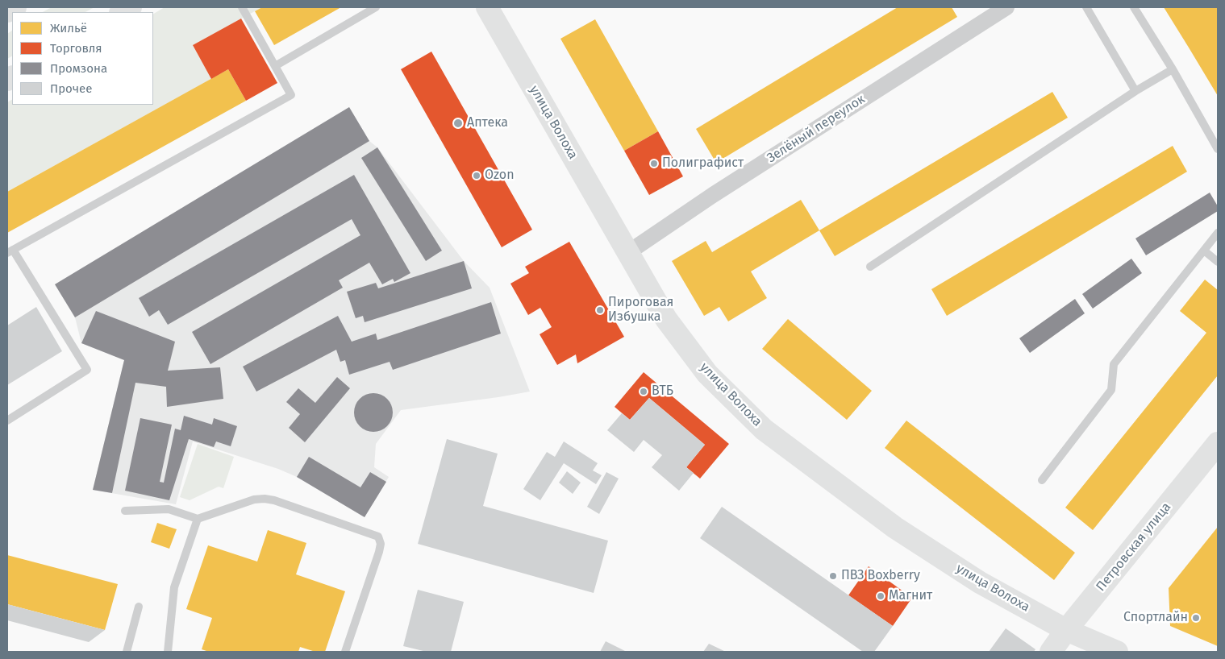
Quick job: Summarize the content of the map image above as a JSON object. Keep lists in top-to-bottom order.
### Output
{
  "streets": {
    "street": ["улица Волоха", "Зелёный переулок", "Петровская улица"]
  },
  "crossings": [
    ["улица Волоха", "Зелёный переулок"],
    ["улица Волоха", "Петровская улица"]
  ],
  "places": [
    "Аптека",
    "Полиграфист",
    "Ozon",
    "Пироговая Избушка",
    "ВТБ",
    "ПВЗ Boxberry",
    "Магнит",
    "Спортлайн"
  ],
  "legend": [
    "Жильё",
    "Торговля",
    "Промзона",
    "Прочее"
  ]
}
